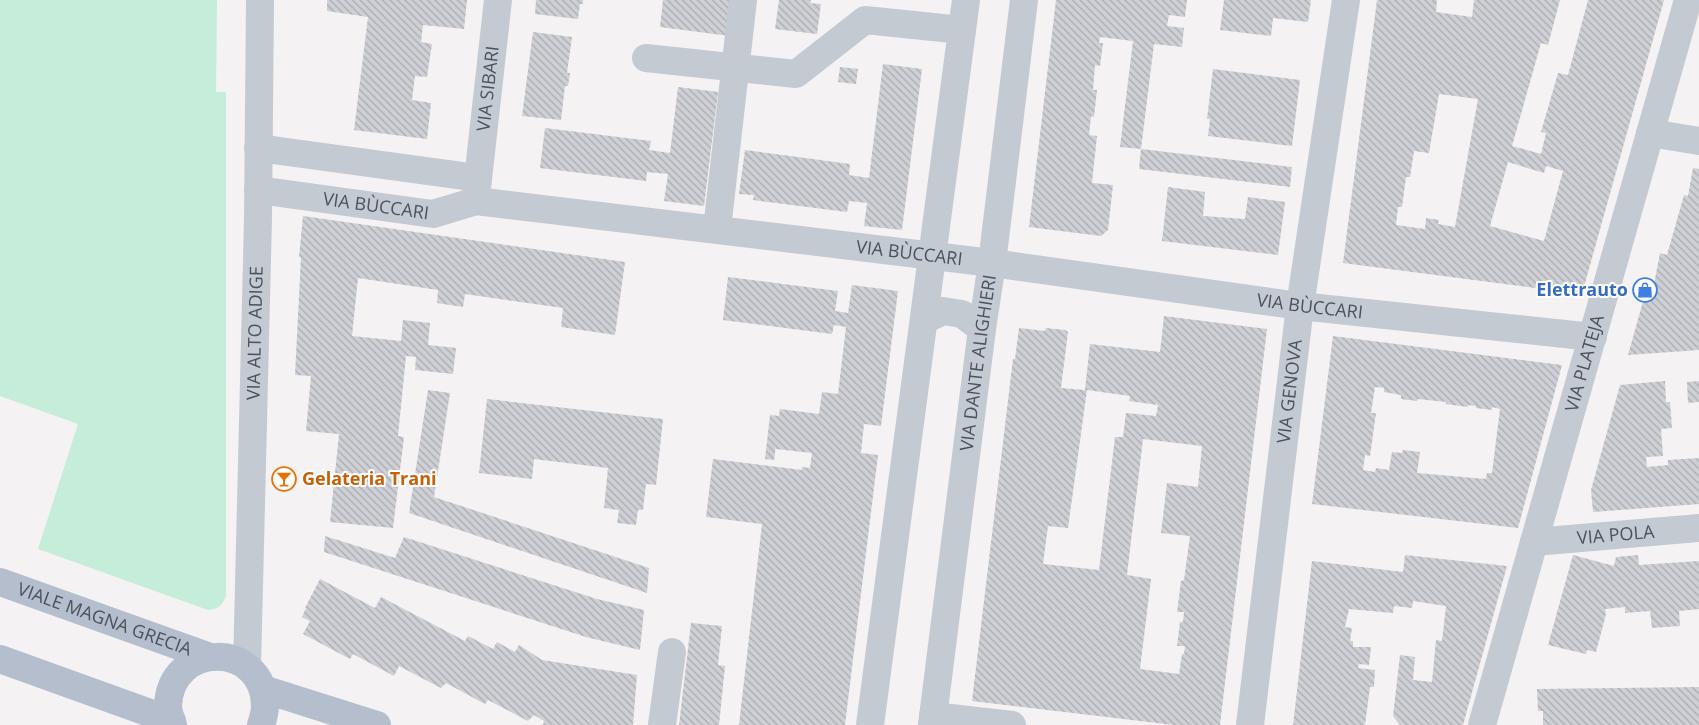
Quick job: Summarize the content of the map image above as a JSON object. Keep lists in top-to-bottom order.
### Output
{
  "streets": {
    "main road": ["VIALE MAGNA GRECIA"],
    "street": [
      "VIA SIBARI",
      "VIA BÙCCARI",
      "VIA ALTO ADIGE",
      "VIA DANTE ALIGHIERI",
      "VIA PLATEJA",
      "VIA GENOVA",
      "VIA POLA"
    ]
  },
  "crossings": [
    ["VIA SIBARI", "VIA BÙCCARI"],
    ["VIA BÙCCARI", "VIA ALTO ADIGE"],
    ["VIA BÙCCARI", "VIA DANTE ALIGHIERI"],
    ["VIA BÙCCARI", "VIA PLATEJA"],
    ["VIA BÙCCARI", "VIA GENOVA"],
    ["VIA PLATEJA", "VIA POLA"]
  ],
  "places": {
    "shop": ["Elettrauto"],
    "bar": ["Gelateria Trani"]
  }
}
